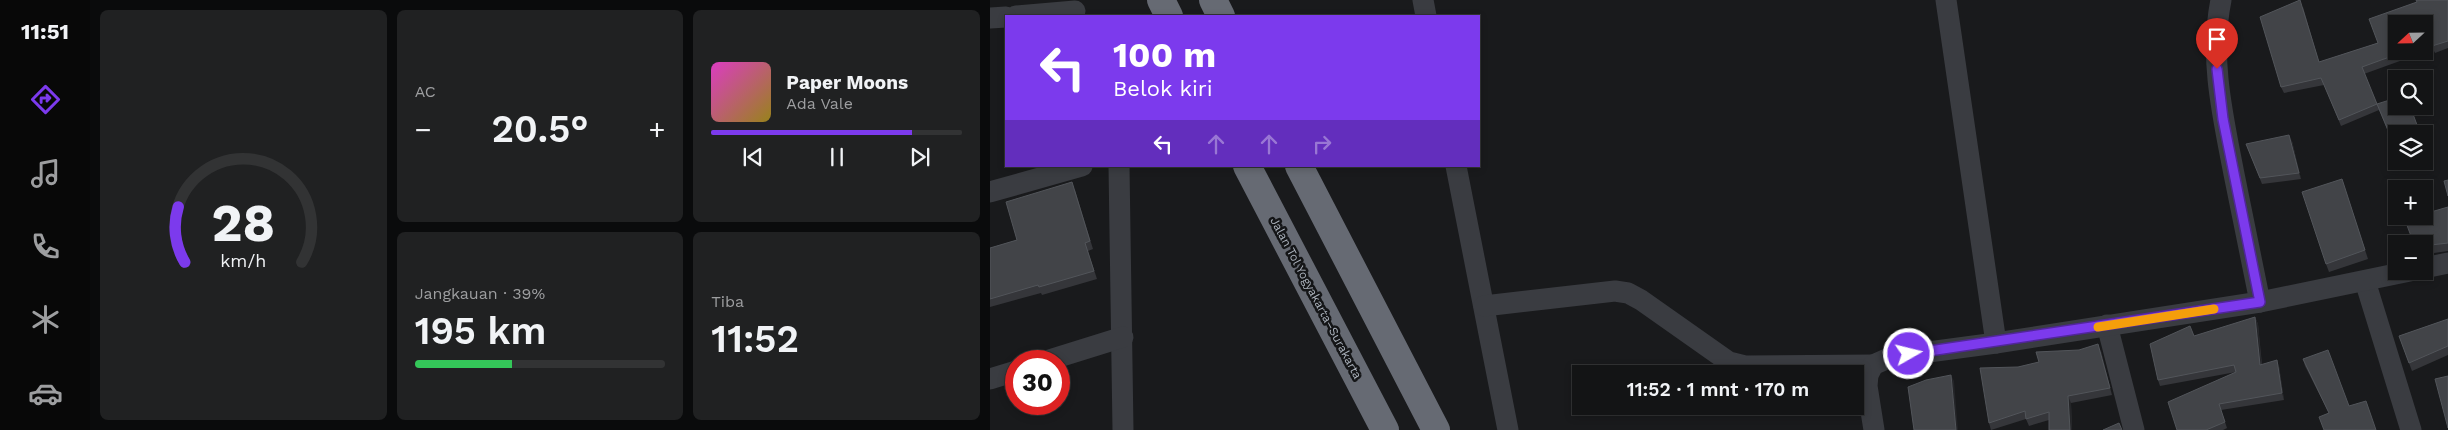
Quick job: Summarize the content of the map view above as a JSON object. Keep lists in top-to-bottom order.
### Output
{
  "streets": {
    "highway": ["Jalan Tol Yogyakarta–Surakarta"]
  },
  "north": "left",
  "page": {
    "tabs": "11:51",
    "tile": [
      "AC",
      ["Jangkauan · 39%", "195 km"],
      ["Tiba", "11:52"]
    ],
    "map_buttons": ["+", "−"],
    "turn": ["100 m", "Belok kiri"],
    "song": ["Paper Moons", "Ada Vale"],
    "heat": ["−", "20.5°", "+"],
    "limit": "30",
    "trip": "11:52 · 1 mnt · 170 m",
    "gauge": ["28", "km/h"]
  }
}
